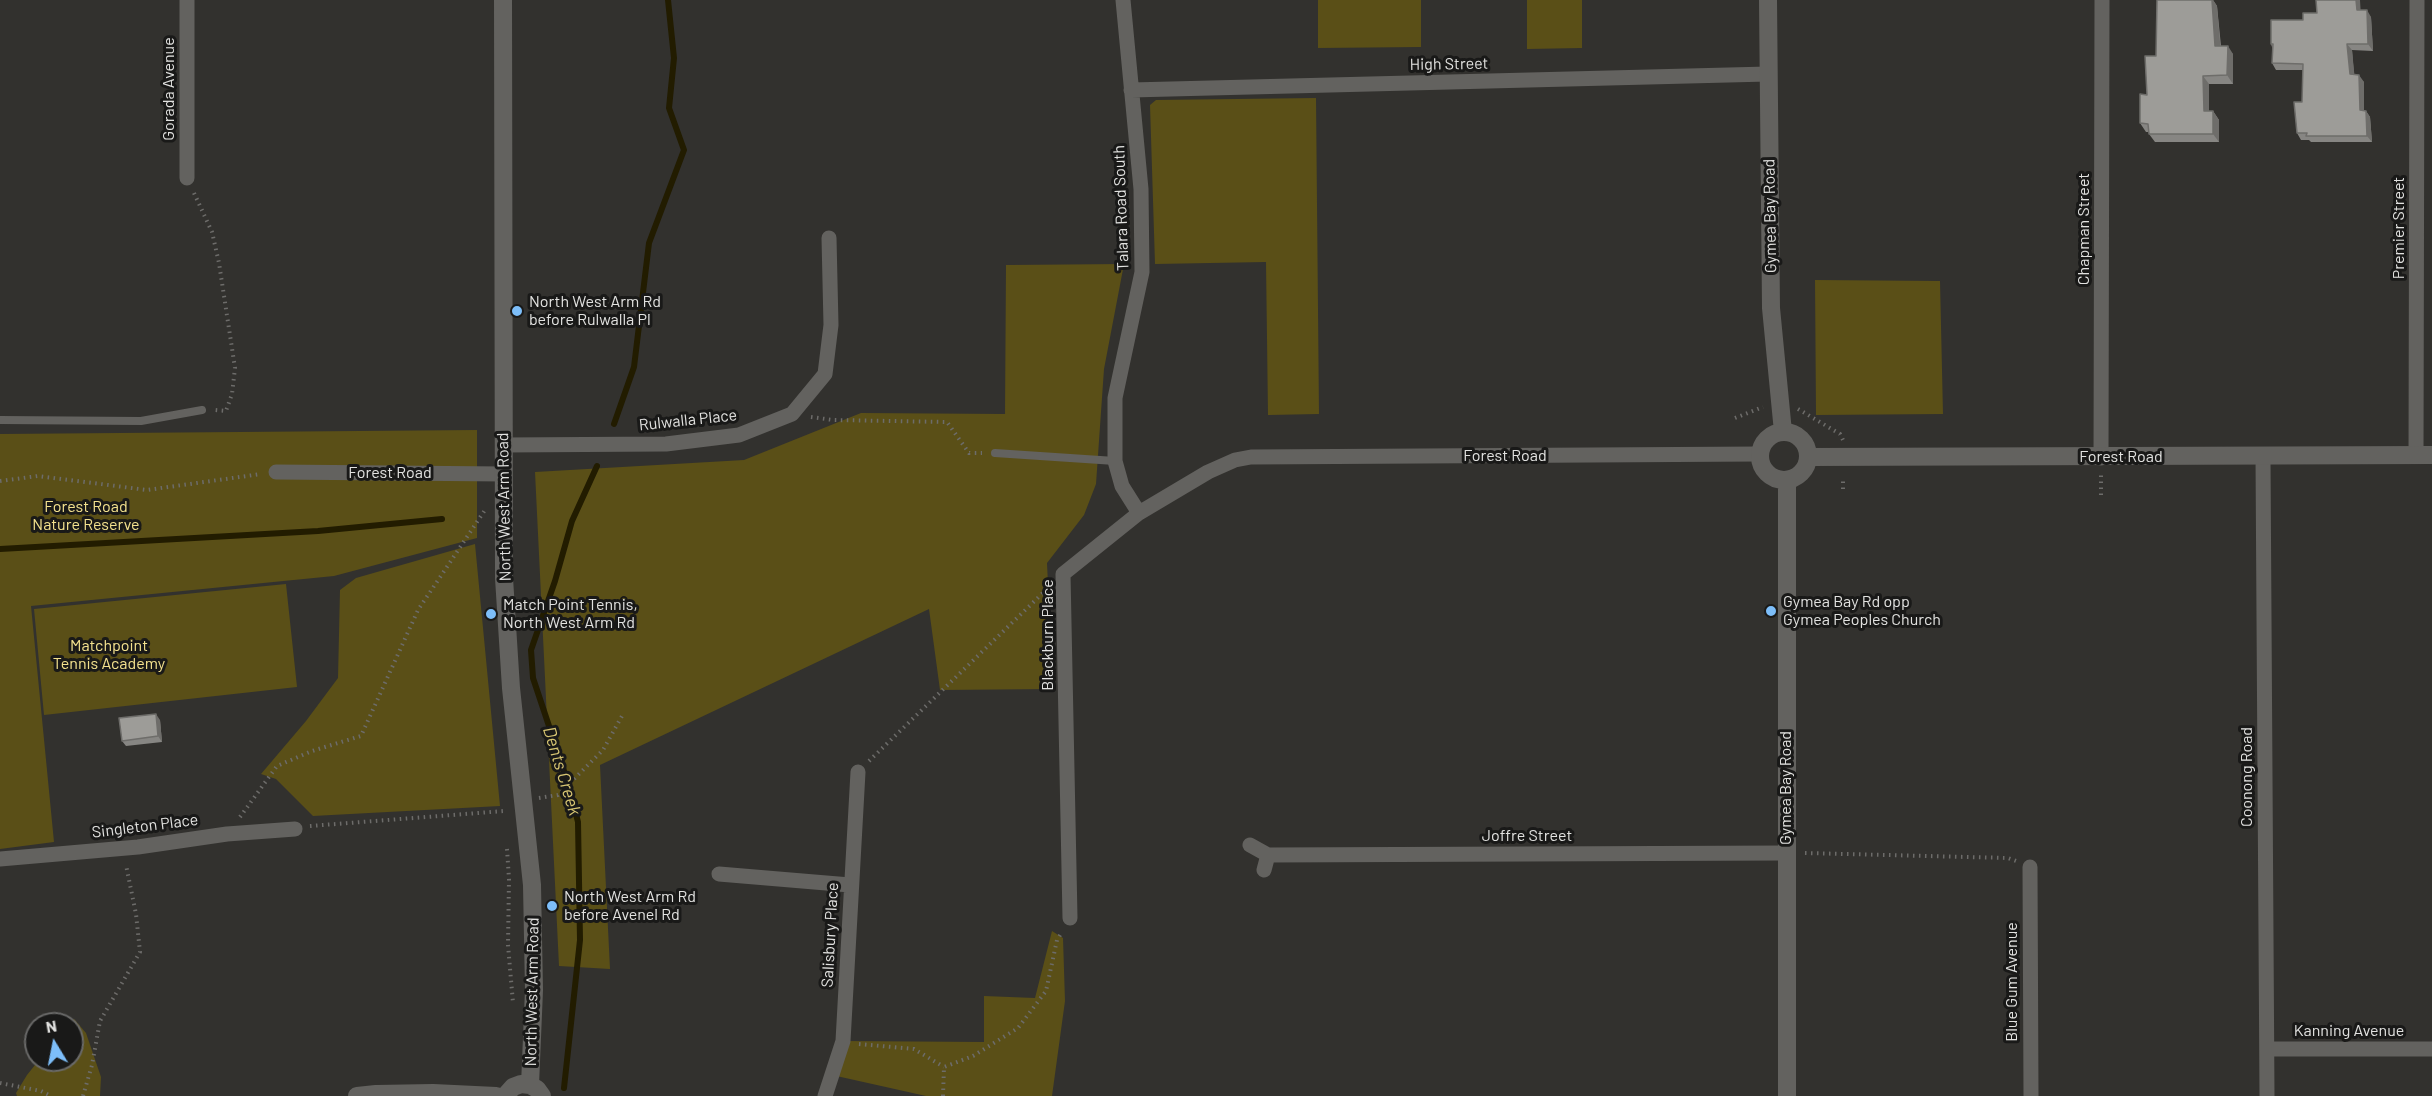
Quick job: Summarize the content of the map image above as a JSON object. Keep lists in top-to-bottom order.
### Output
{
  "streets": {
    "street": [
      "High Street",
      "Gorada Avenue",
      "Talara Road South",
      "Gymea Bay Road",
      "Premier Street",
      "Chapman Street",
      "Rulwalla Place",
      "Forest Road",
      "North West Arm Road",
      "Blackburn Place",
      "Coonong Road",
      "Singleton Place",
      "Joffre Street",
      "Salisbury Place",
      "Blue Gum Avenue",
      "Kanning Avenue"
    ]
  },
  "crossings": [
    ["High Street", "Talara Road South"],
    ["High Street", "Gymea Bay Road"],
    ["Talara Road South", "Blackburn Place"],
    ["Gymea Bay Road", "Forest Road"],
    ["Gymea Bay Road", "Joffre Street"],
    ["Premier Street", "Forest Road"],
    ["Chapman Street", "Forest Road"],
    ["Rulwalla Place", "North West Arm Road"],
    ["Forest Road", "North West Arm Road"],
    ["Forest Road", "Blackburn Place"],
    ["Forest Road", "Coonong Road"],
    ["Coonong Road", "Kanning Avenue"]
  ],
  "water": ["Dents Creek"],
  "parks": ["Forest Road Nature Reserve", "Matchpoint Tennis Academy"],
  "places": [
    "North West Arm Rd before Rulwalla Pl",
    "Gymea Bay Rd opp Gymea Peoples Church",
    "Match Point Tennis, North West Arm Rd",
    "North West Arm Rd before Avenel Rd"
  ],
  "north": "top"
}
